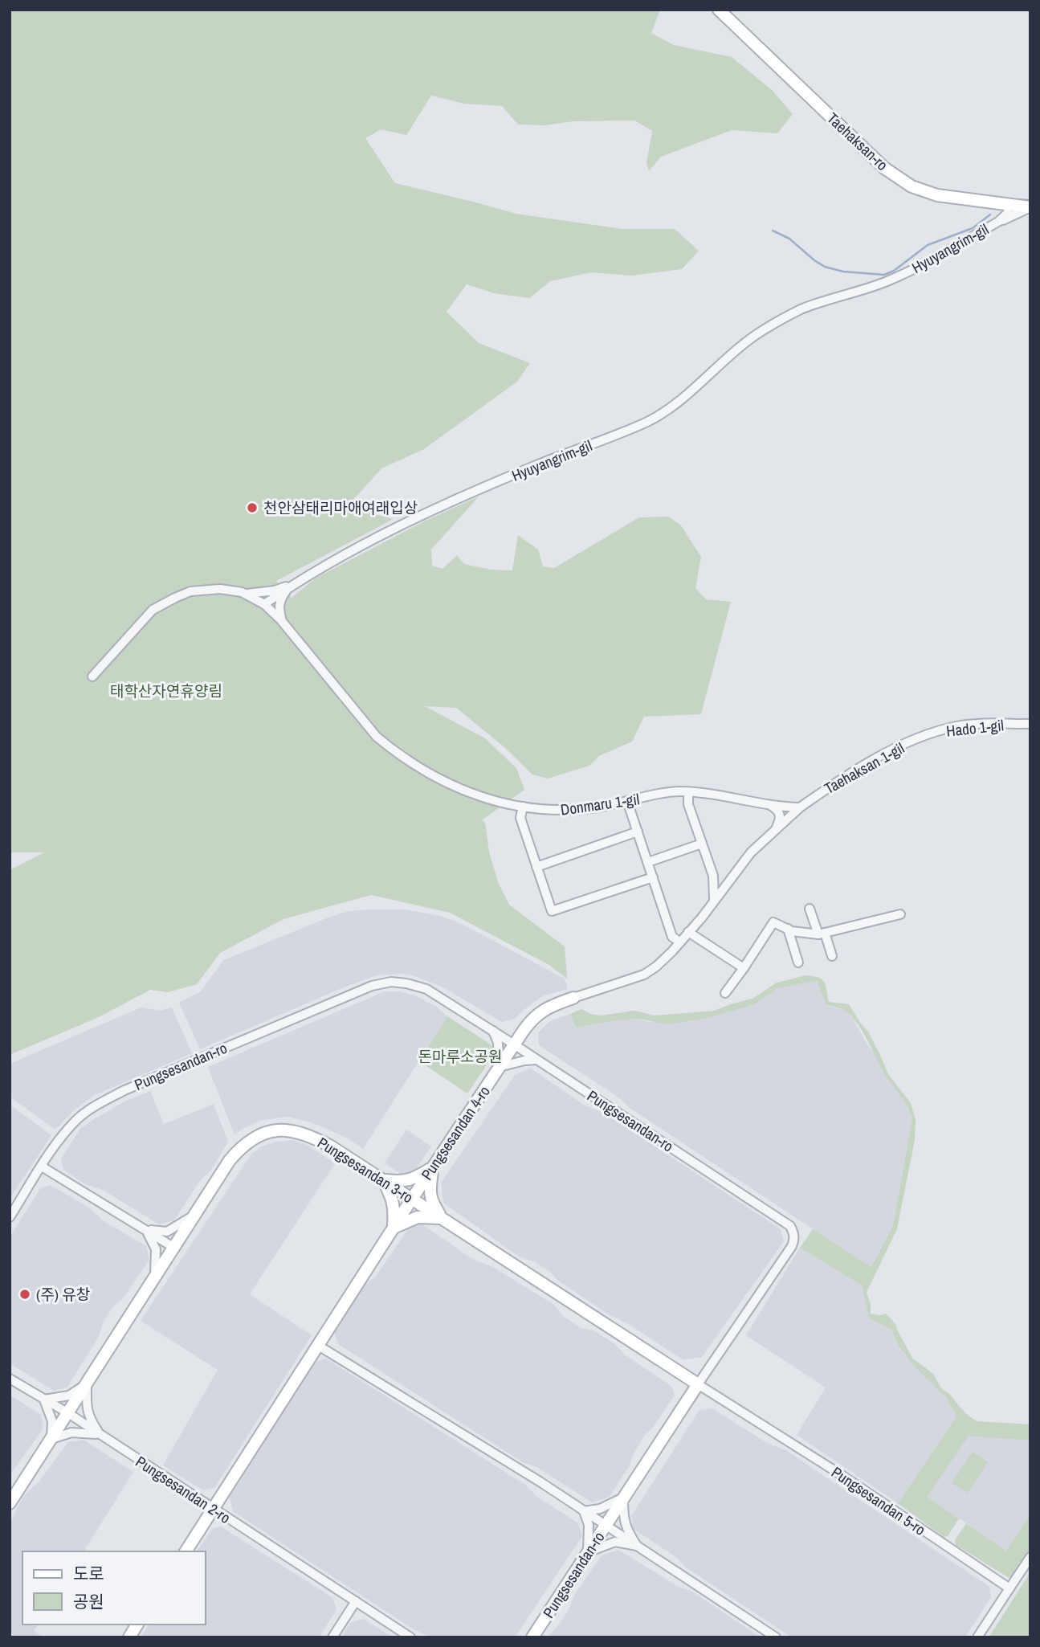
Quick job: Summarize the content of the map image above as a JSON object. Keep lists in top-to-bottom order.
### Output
{
  "streets": {
    "street": [
      "Taehaksan-ro",
      "Hyuyangrim-gil",
      "Hado 1-gil",
      "Taehaksan 1-gil",
      "Donmaru 1-gil",
      "Pungsesandan-ro",
      "Pungsesandan 4-ro",
      "Pungsesandan 3-ro",
      "Pungsesandan 2-ro",
      "Pungsesandan 5-ro"
    ]
  },
  "crossings": [
    ["Taehaksan-ro", "Hyuyangrim-gil"],
    ["Hyuyangrim-gil", "Donmaru 1-gil"],
    ["Hado 1-gil", "Taehaksan 1-gil"],
    ["Taehaksan 1-gil", "Donmaru 1-gil"],
    ["Pungsesandan-ro", "Pungsesandan 4-ro"],
    ["Pungsesandan-ro", "Pungsesandan 3-ro"],
    ["Pungsesandan-ro", "Pungsesandan 5-ro"],
    ["Pungsesandan 4-ro", "Pungsesandan 3-ro"],
    ["Pungsesandan 4-ro", "Pungsesandan 2-ro"],
    ["Pungsesandan 3-ro", "Pungsesandan 2-ro"],
    ["Pungsesandan 3-ro", "Pungsesandan 5-ro"]
  ],
  "parks": ["태학산자연휴양림", "돈마루소공원"],
  "places": ["천안삼태리마애여래입상", "(주) 유창"],
  "legend": ["도로", "공원"]
}
